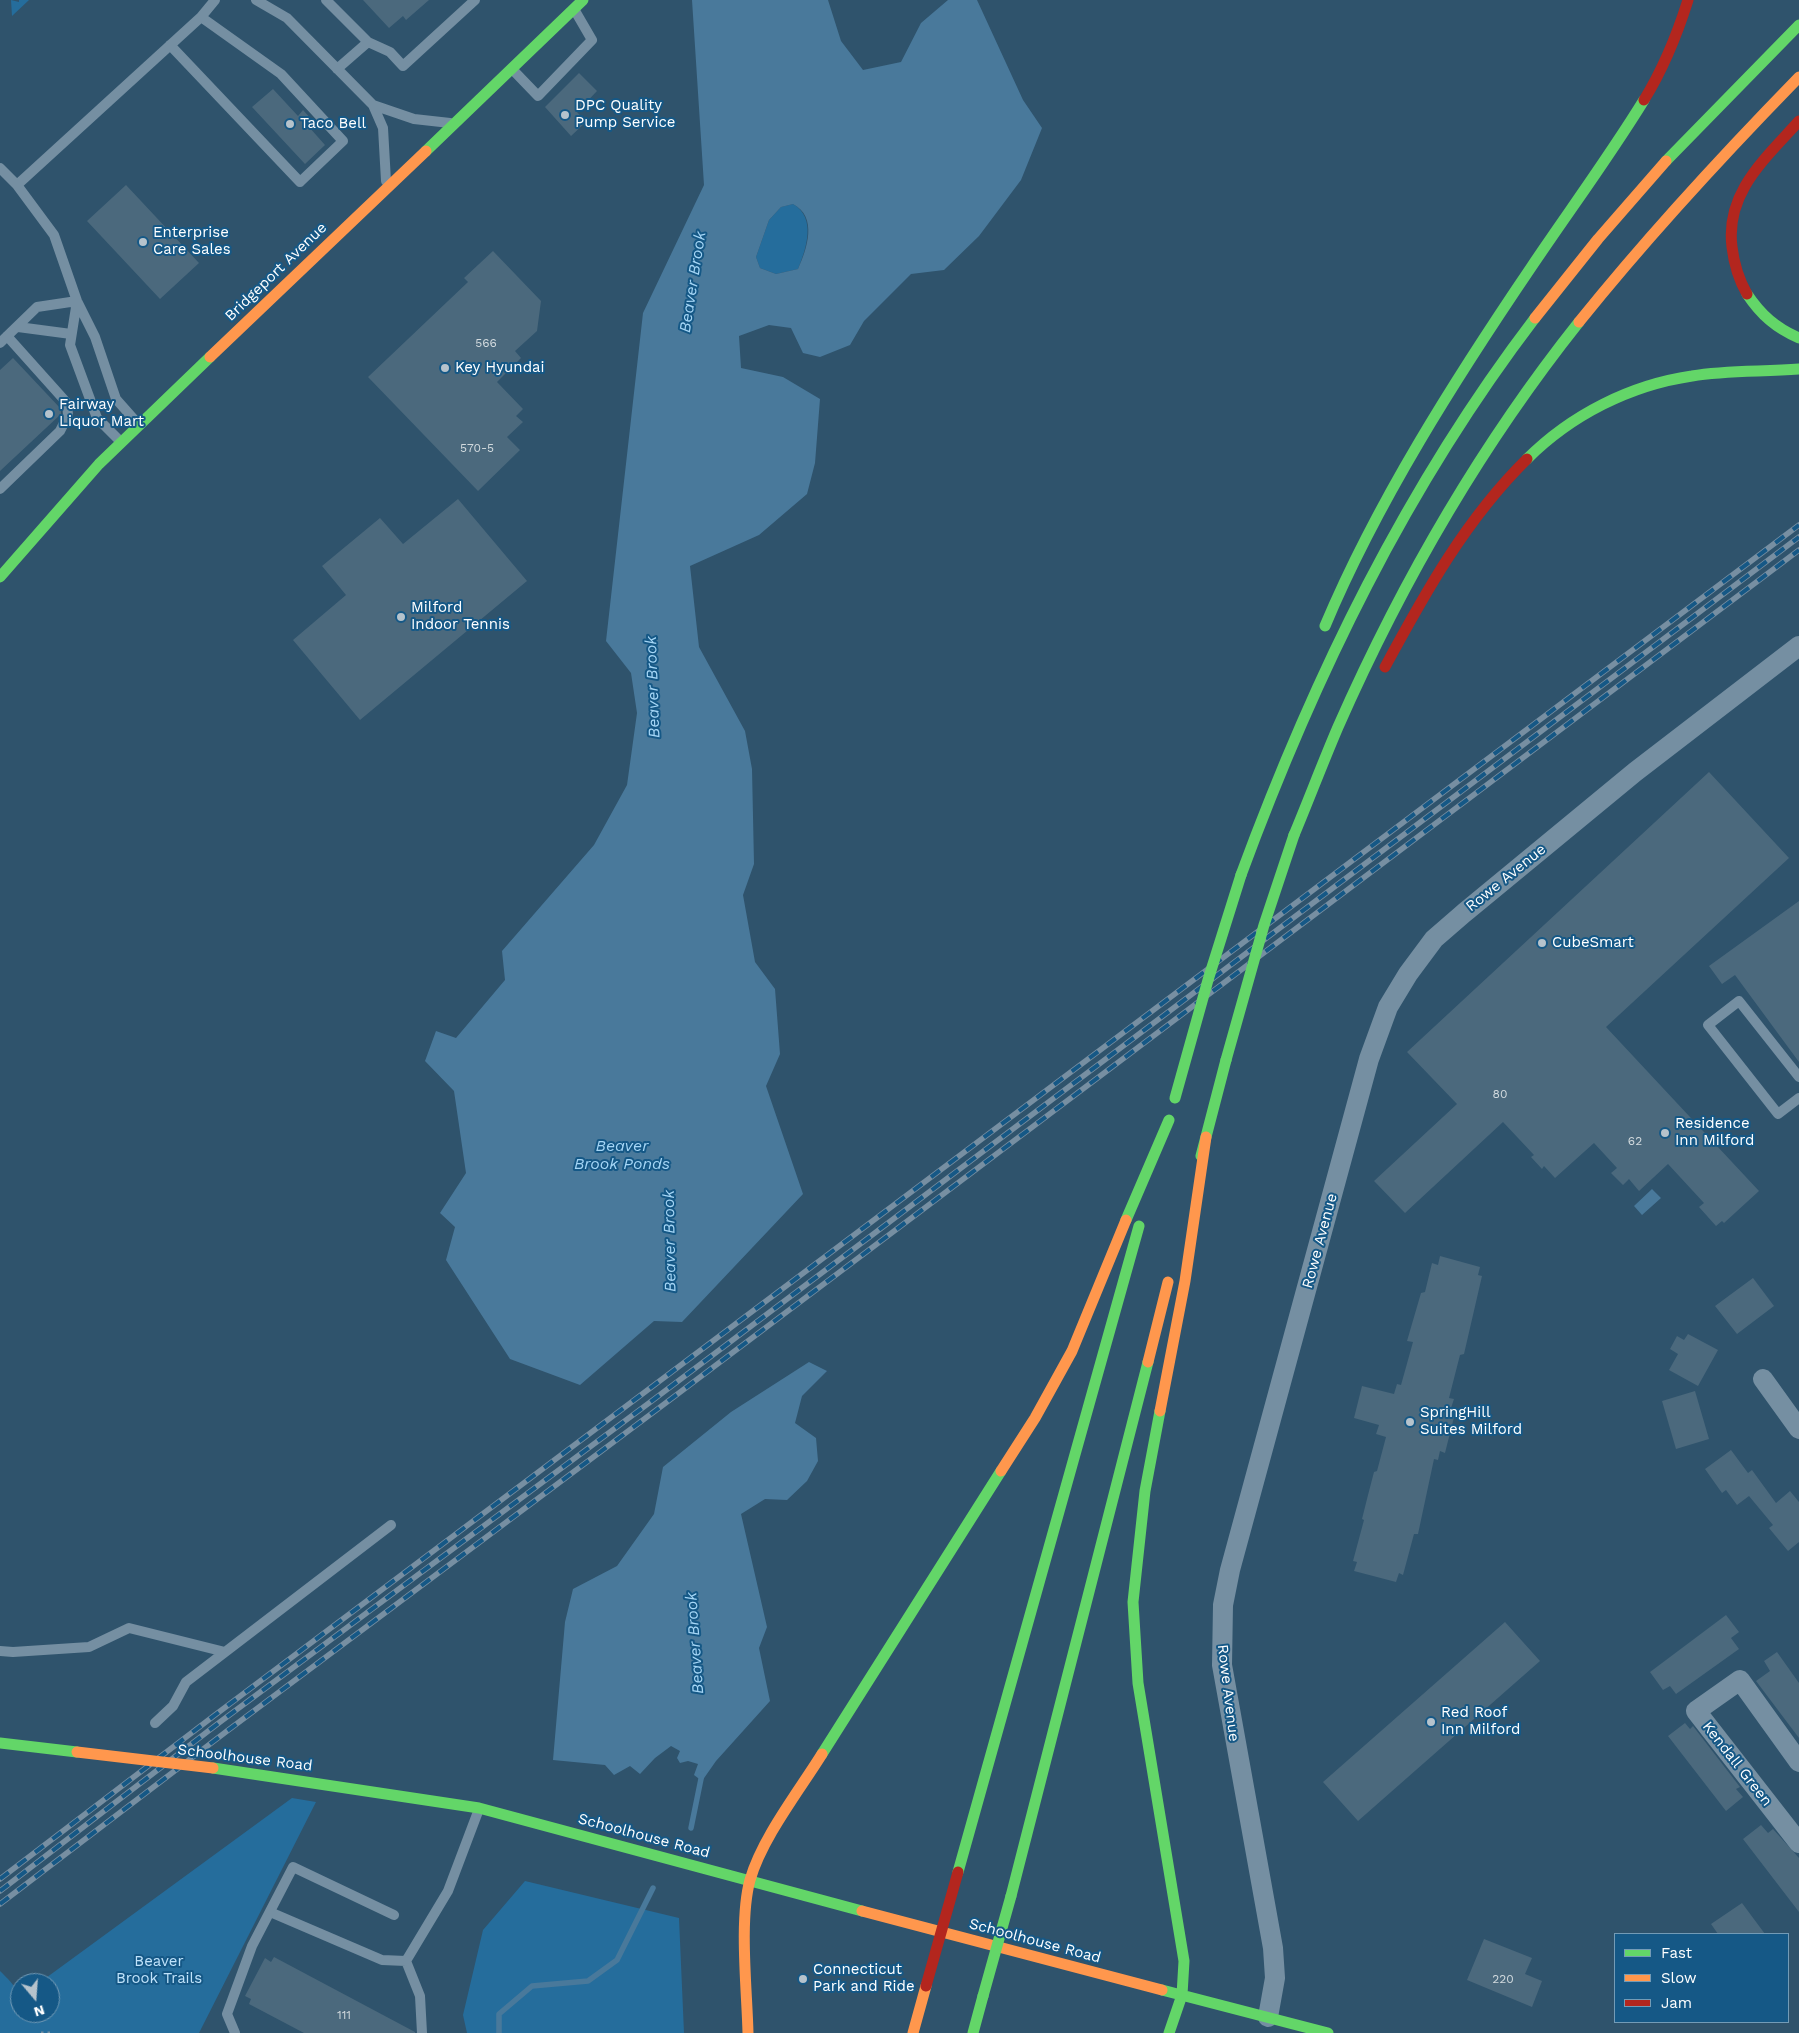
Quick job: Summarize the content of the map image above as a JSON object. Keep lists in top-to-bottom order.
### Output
{
  "streets": {
    "main road": ["Bridgeport Avenue", "Schoolhouse Road"],
    "street": ["Rowe Avenue", "Kendall Green"]
  },
  "crossings": [
    ["Rowe Avenue", "Schoolhouse Road"]
  ],
  "water": ["Beaver Brook", "Beaver Brook Ponds"],
  "parks": ["Beaver Brook Trails"],
  "places": [
    "DPC Quality Pump Service",
    "Taco Bell",
    "Enterprise Care Sales",
    "Key Hyundai",
    "Fairway Liquor Mart",
    "Milford Indoor Tennis",
    "CubeSmart",
    "Residence Inn Milford",
    "SpringHill Suites Milford",
    "Red Roof Inn Milford",
    "Connecticut Park and Ride"
  ],
  "house_numbers": [
    "566",
    "570-5",
    "80",
    "62",
    "220",
    "111"
  ],
  "legend": ["Fast", "Slow", "Jam"],
  "north": "bottom"
}
